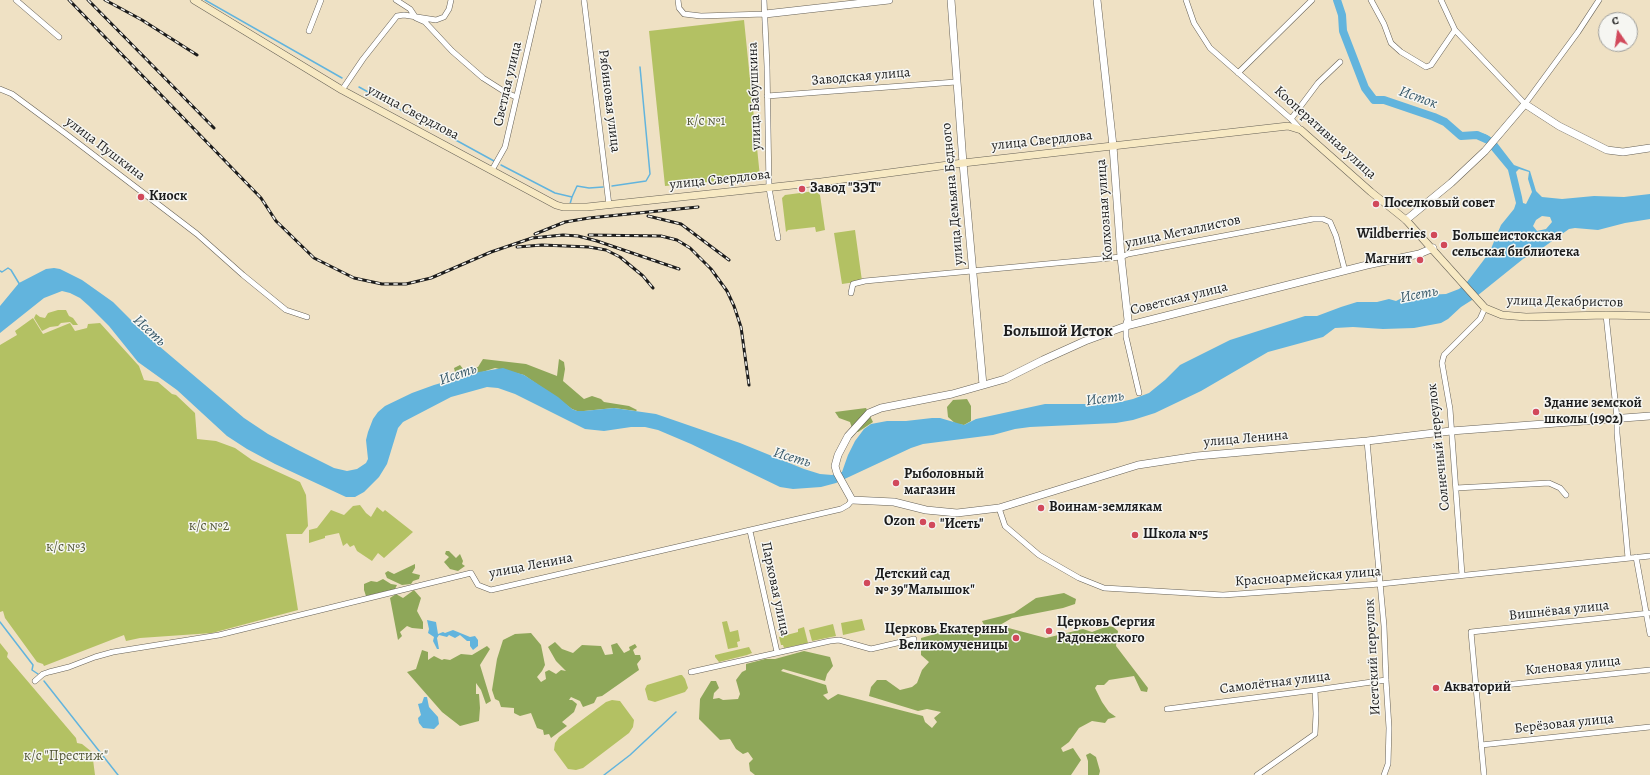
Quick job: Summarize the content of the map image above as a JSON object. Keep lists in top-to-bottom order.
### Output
{
  "streets": {
    "main road": ["улица Свердлова", "Кооперативная улица", "улица Декабристов"],
    "street": [
      "Заводская улица",
      "Светлая улица",
      "улица Бабушкина",
      "Рябиновая улица",
      "улица Пушкина",
      "улица Демьяна Бедного",
      "Колхозная улица",
      "улица Металлистов",
      "Советская улица",
      "улица Ленина",
      "Солнечный переулок",
      "Красноармейская улица",
      "Парковая улица",
      "Вишнёвая улица",
      "Исетский переулок",
      "Кленовая улица",
      "Самолётная улица",
      "Берёзовая улица"
    ]
  },
  "crossings": [
    ["Заводская улица", "улица Бабушкина"],
    ["Заводская улица", "улица Демьяна Бедного"],
    ["Светлая улица", "улица Свердлова"],
    ["улица Бабушкина", "улица Свердлова"],
    ["Рябиновая улица", "улица Свердлова"],
    ["улица Свердлова", "Кооперативная улица"],
    ["улица Свердлова", "улица Демьяна Бедного"],
    ["улица Свердлова", "Колхозная улица"],
    ["Кооперативная улица", "Советская улица"],
    ["Кооперативная улица", "улица Декабристов"],
    ["Кооперативная улица", "Солнечный переулок"],
    ["улица Демьяна Бедного", "улица Металлистов"],
    ["улица Демьяна Бедного", "Советская улица"],
    ["Колхозная улица", "улица Металлистов"],
    ["Колхозная улица", "Советская улица"],
    ["улица Металлистов", "Советская улица"],
    ["Советская улица", "улица Ленина"],
    ["улица Декабристов", "Солнечный переулок"],
    ["улица Ленина", "Солнечный переулок"],
    ["улица Ленина", "Красноармейская улица"],
    ["улица Ленина", "Парковая улица"],
    ["улица Ленина", "Исетский переулок"],
    ["Солнечный переулок", "Красноармейская улица"],
    ["Красноармейская улица", "Исетский переулок"],
    ["Вишнёвая улица", "Кленовая улица"],
    ["Исетский переулок", "Самолётная улица"]
  ],
  "districts": ["Большой Исток"],
  "water": ["Исток", "Исеть"],
  "parks": [
    "к/с №1",
    "к/с №2",
    "к/с №3",
    "к/с \"Престиж\""
  ],
  "places": [
    "Завод \"ЗЭТ\"",
    "Киоск",
    "Поселковый совет",
    "Wildberries",
    "Большеистокская сельская библиотека",
    "Магнит",
    "Здание земской школы (1902)",
    "Рыболовный магазин",
    "Воинам-землякам",
    "Ozon",
    "\"Исеть\"",
    "Школа №5",
    "Детский сад № 39\"Малышок\"",
    "Церковь Сергия Радонежского",
    "Церковь Екатерины Великомученицы",
    "Акваторий"
  ],
  "north": "top"
}
